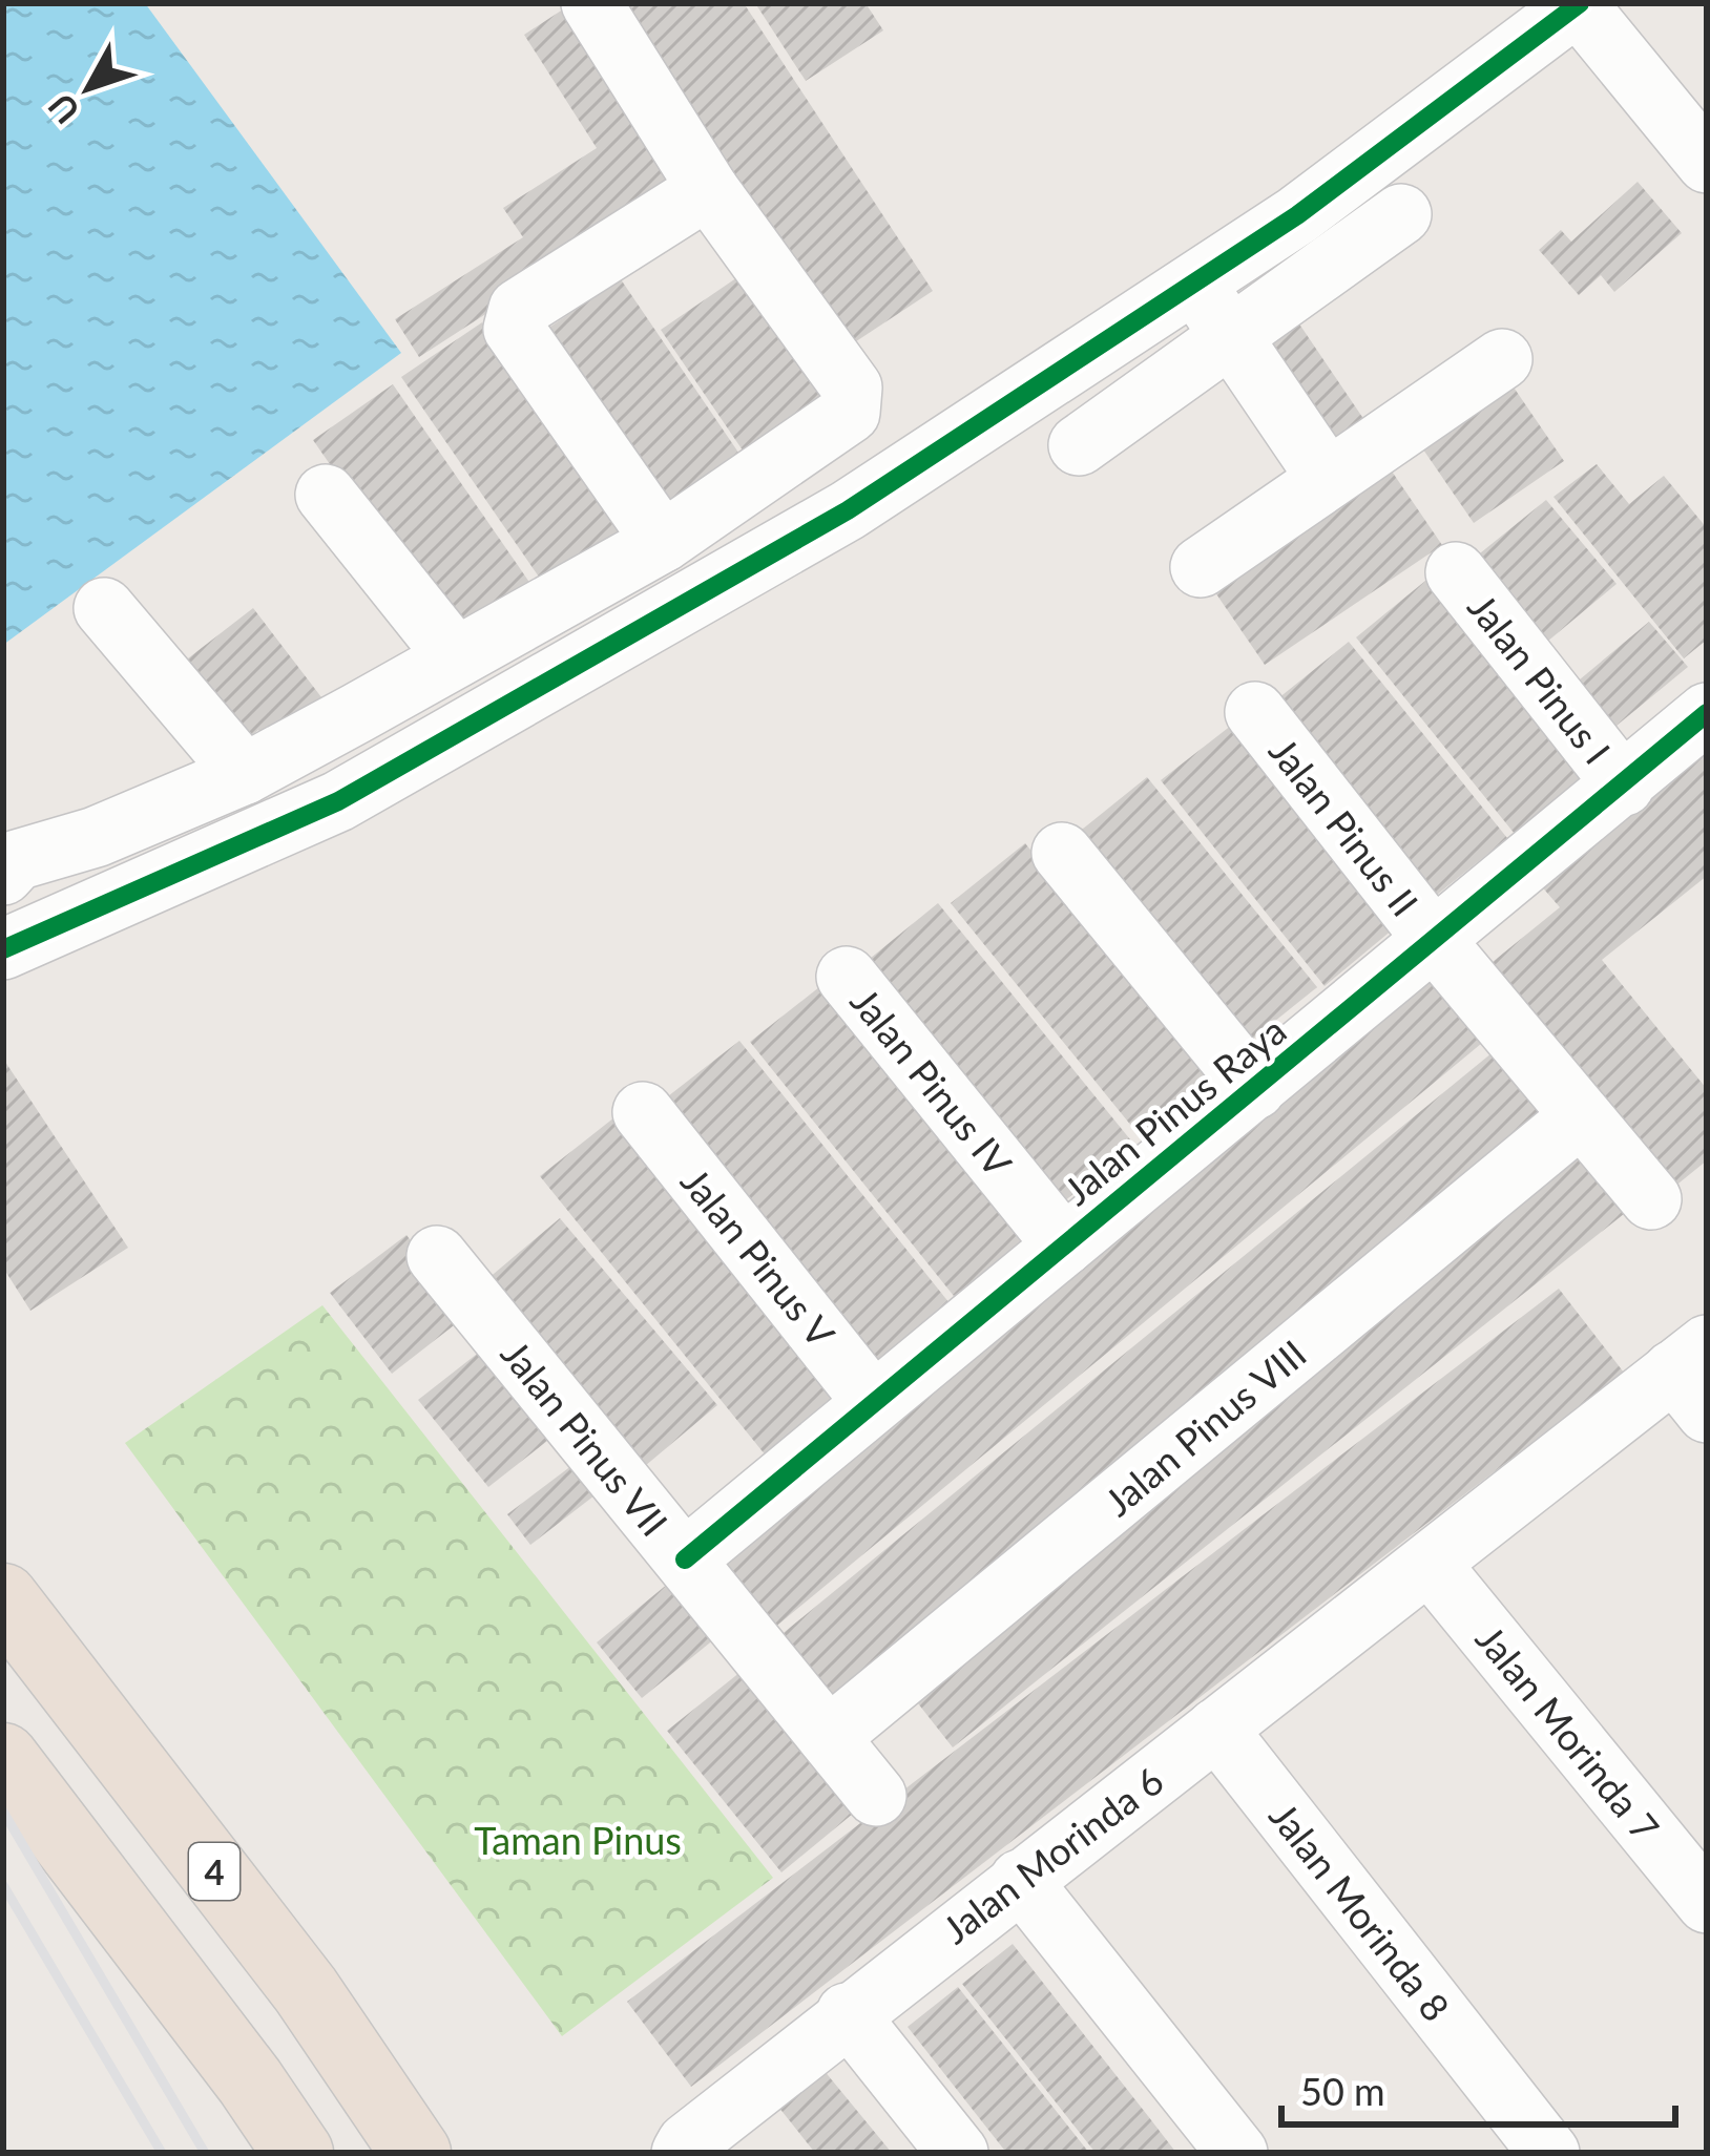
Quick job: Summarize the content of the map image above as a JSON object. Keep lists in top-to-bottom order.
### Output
{
  "streets": {
    "highway": ["4"],
    "street": [
      "Jalan Pinus I",
      "Jalan Pinus II",
      "Jalan Pinus IV",
      "Jalan Pinus Raya",
      "Jalan Pinus V",
      "Jalan Pinus VIII",
      "Jalan Pinus VII",
      "Jalan Morinda 7",
      "Jalan Morinda 6",
      "Jalan Morinda 8"
    ]
  },
  "crossings": [
    ["Jalan Pinus I", "Jalan Pinus Raya"],
    ["Jalan Pinus II", "Jalan Pinus Raya"],
    ["Jalan Pinus IV", "Jalan Pinus Raya"],
    ["Jalan Pinus Raya", "Jalan Pinus V"],
    ["Jalan Pinus Raya", "Jalan Pinus VII"],
    ["Jalan Pinus VIII", "Jalan Pinus VII"],
    ["Jalan Morinda 7", "Jalan Morinda 6"],
    ["Jalan Morinda 6", "Jalan Morinda 8"]
  ],
  "parks": ["Taman Pinus"],
  "scale_bar": "50 m",
  "north": "bottom left"
}
